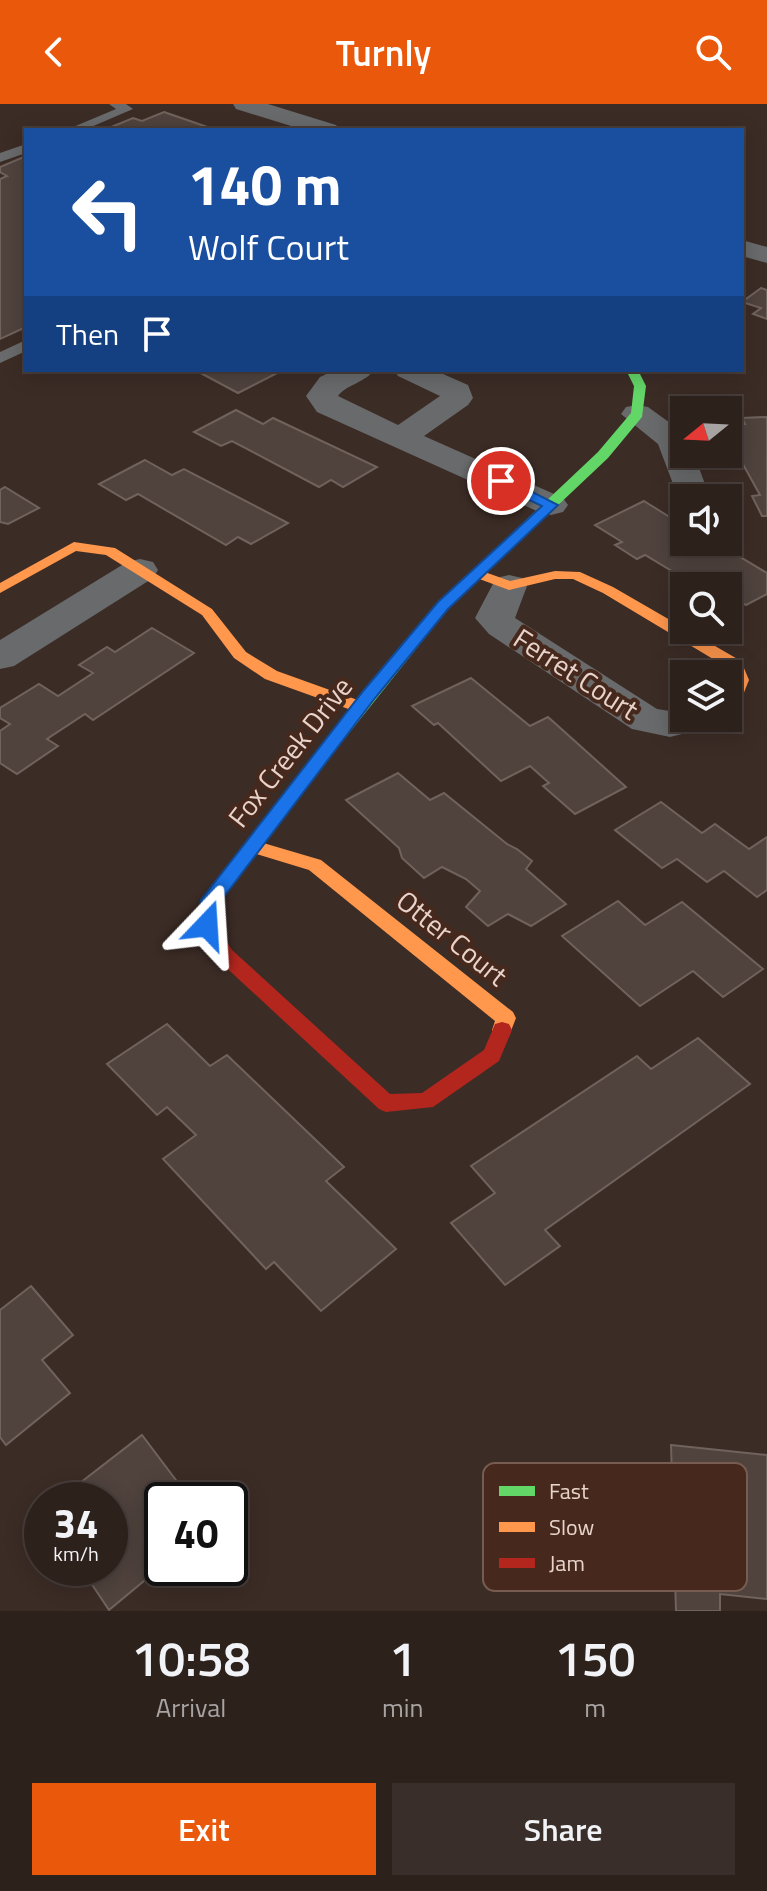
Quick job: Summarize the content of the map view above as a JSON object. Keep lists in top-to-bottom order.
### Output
{
  "streets": {
    "street": ["Ferret Court", "Fox Creek Drive", "Otter Court"]
  },
  "crossings": [
    ["Ferret Court", "Fox Creek Drive"],
    ["Fox Creek Drive", "Otter Court"]
  ],
  "legend": ["Fast", "Slow", "Jam"],
  "north": "left",
  "page": {
    "header": "Turnly",
    "turn": ["140 m", "Wolf Court"],
    "then": "Then",
    "speed": "34 km/h",
    "limit": "40",
    "eta": [
      "10:58",
      "Arrival",
      "1",
      "min",
      "150",
      "m"
    ],
    "buttons": ["Exit", "Share"]
  }
}
